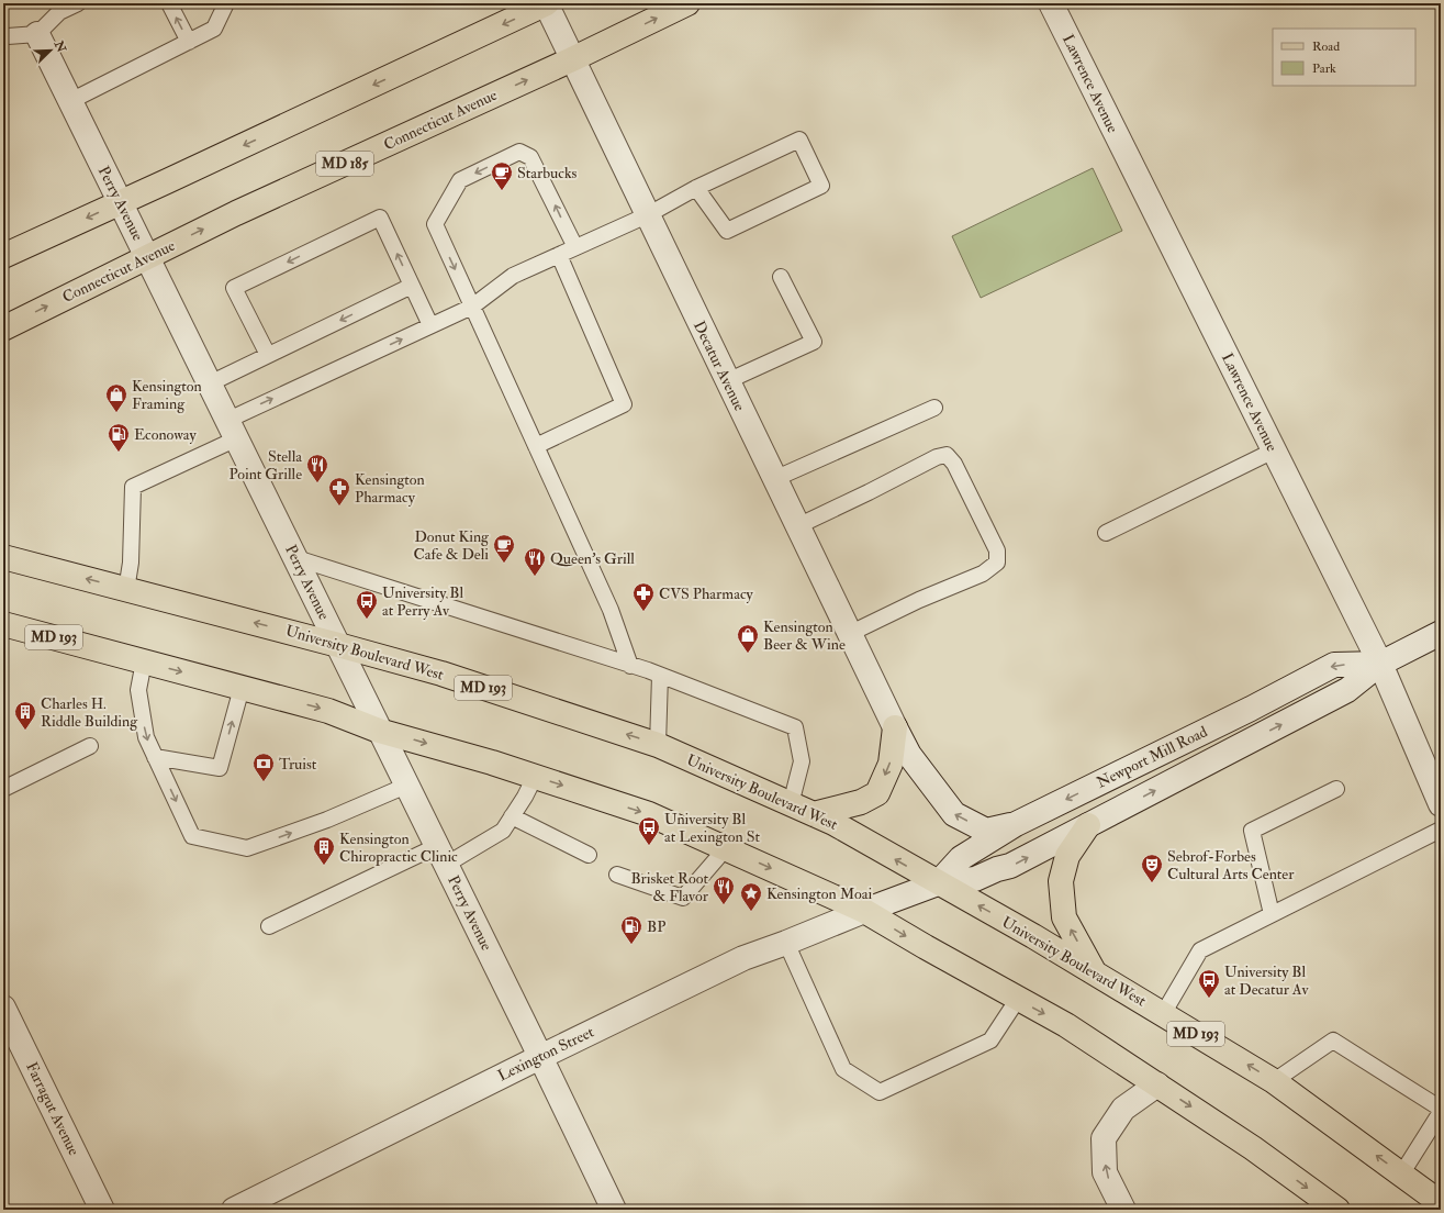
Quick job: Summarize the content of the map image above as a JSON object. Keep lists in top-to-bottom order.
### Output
{
  "streets": {
    "main road": [
      "Connecticut Avenue",
      "MD 185",
      "MD 193",
      "University Boulevard West"
    ],
    "street": [
      "Lawrence Avenue",
      "Perry Avenue",
      "Decatur Avenue",
      "Newport Mill Road",
      "Lexington Street",
      "Farragut Avenue"
    ]
  },
  "crossings": [
    ["Lawrence Avenue", "Newport Mill Road"],
    ["Connecticut Avenue", "Perry Avenue"],
    ["Connecticut Avenue", "Decatur Avenue"],
    ["Perry Avenue", "MD 193"],
    ["Perry Avenue", "University Boulevard West"],
    ["Perry Avenue", "Lexington Street"],
    ["Decatur Avenue", "Newport Mill Road"],
    ["MD 193", "Newport Mill Road"],
    ["MD 193", "Lexington Street"],
    ["University Boulevard West", "Newport Mill Road"],
    ["Newport Mill Road", "Lexington Street"]
  ],
  "places": {
    "cafe": ["Starbucks", "Donut King Cafe & Deli"],
    "shop": ["Kensington Framing", "Kensington Beer & Wine"],
    "fuel station": ["Econoway", "BP"],
    "restaurant": ["Stella Point Grille", "Queen's Grill", "Brisket Root & Flavor"],
    "pharmacy": ["Kensington Pharmacy", "CVS Pharmacy"],
    "bus stop": ["University Bl at Perry Av", "University Bl at Lexington St", "University Bl at Decatur Av"],
    "building": ["Charles H. Riddle Building", "Kensington Chiropractic Clinic"],
    "bank": ["Truist"],
    "theatre": ["Sebrof-Forbes Cultural Arts Center"],
    "place": ["Kensington Moai"]
  },
  "legend": ["Road", "Park"],
  "north": "top right"
}
